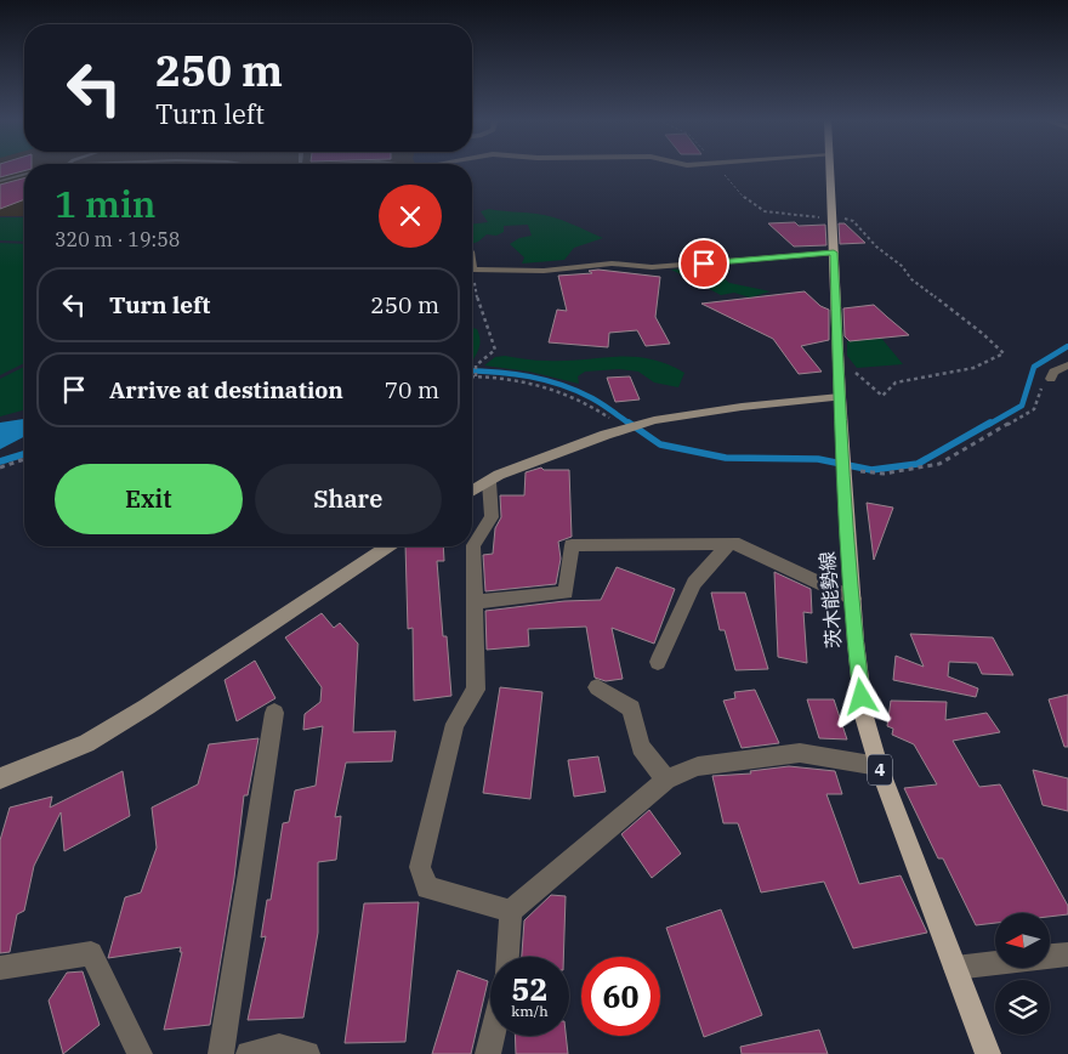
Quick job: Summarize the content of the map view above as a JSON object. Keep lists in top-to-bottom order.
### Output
{
  "streets": {
    "main road": ["茨木能勢線", "4"]
  },
  "north": "left",
  "page": {
    "turn": ["250 m", "Turn left"],
    "heading": ["1 min", "320 m · 19:58"],
    "list": [
      {
        "name": "Turn left",
        "value": "250 m"
      },
      {
        "name": "Arrive at destination",
        "value": "70 m"
      }
    ],
    "buttons": ["Exit", "Share"],
    "speed": "52 km/h",
    "limit": "60"
  }
}
